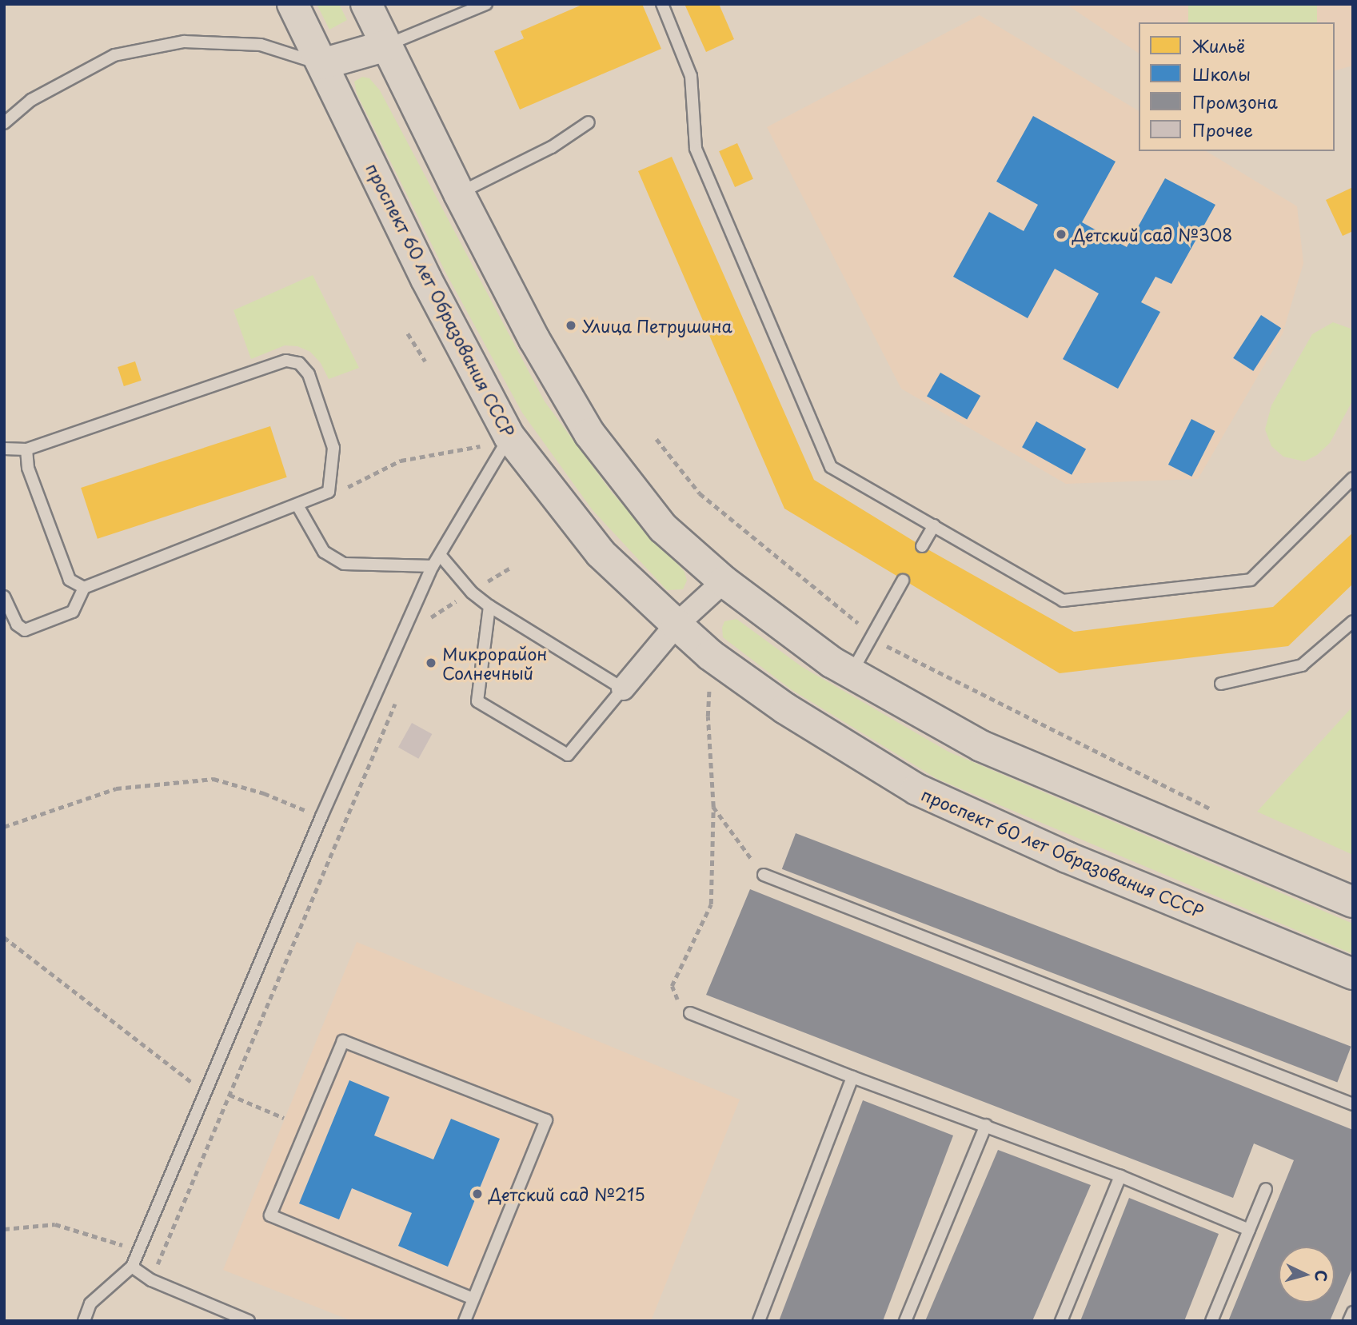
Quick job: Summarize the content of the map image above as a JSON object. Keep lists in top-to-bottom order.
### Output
{
  "streets": {
    "main road": ["проспект 60 лет Образования СССР"]
  },
  "places": [
    "Детский сад №308",
    "Улица Петрушина",
    "Микрорайон Солнечный",
    "Детский сад №215"
  ],
  "legend": [
    "Жильё",
    "Школы",
    "Промзона",
    "Прочее"
  ],
  "north": "right"
}
